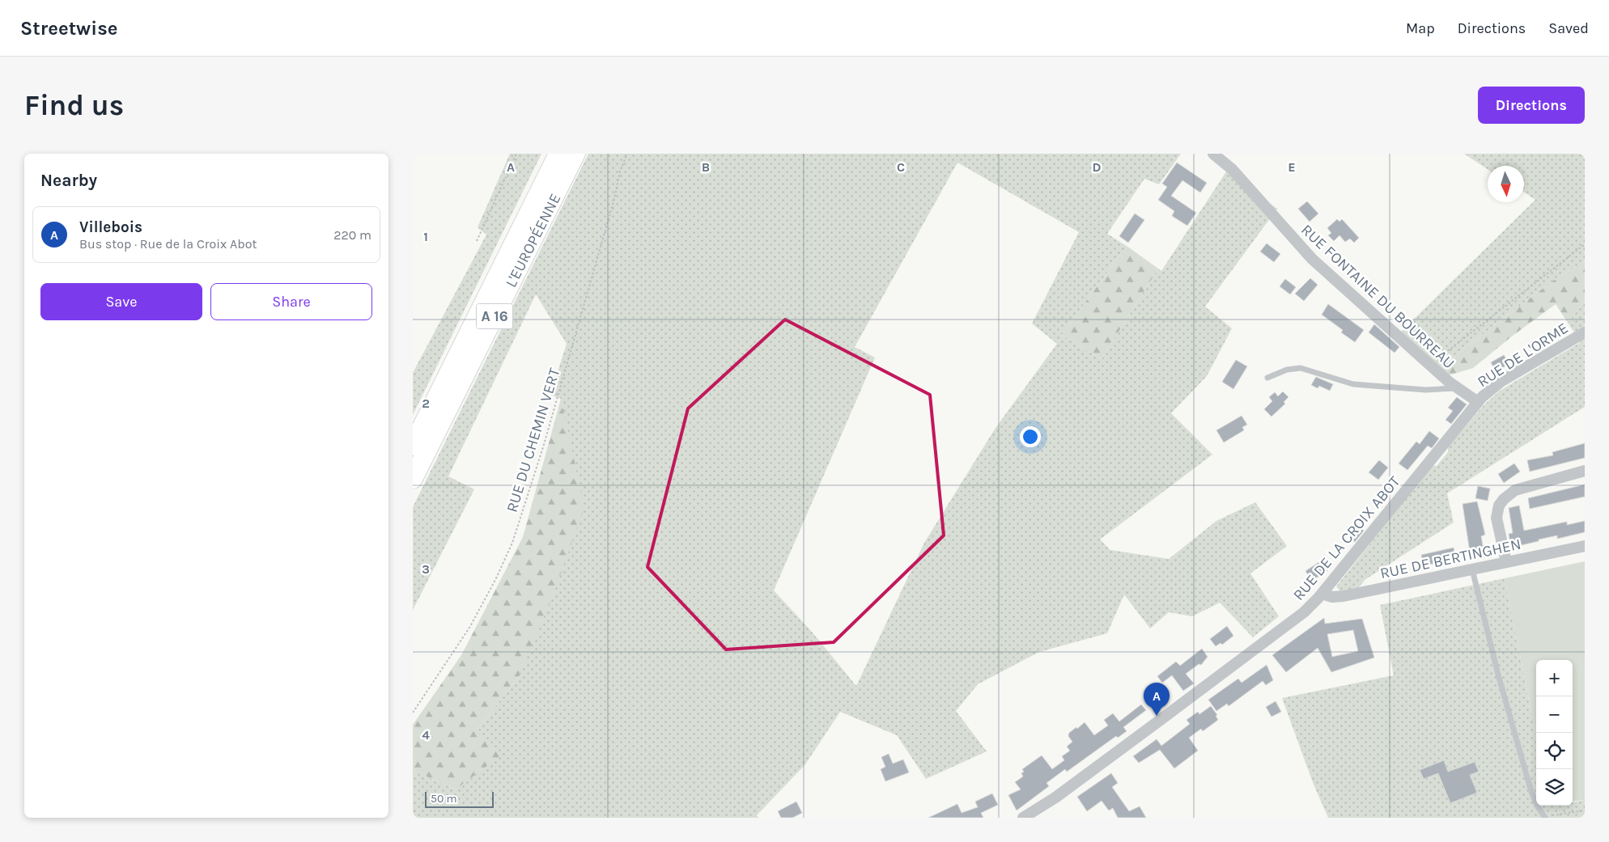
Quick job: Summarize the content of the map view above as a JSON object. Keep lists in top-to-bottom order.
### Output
{
  "streets": {
    "highway": ["L'EUROPÉENNE", "A 16"],
    "street": [
      "RUE FONTAINE DU BOURREAU",
      "RUE DE L'ORME",
      "RUE DE LA CROIX ABOT",
      "RUE DE BERTINGHEN"
    ],
    "path": ["RUE DU CHEMIN VERT"]
  },
  "crossings": [
    ["RUE FONTAINE DU BOURREAU", "RUE DE L'ORME"],
    ["RUE FONTAINE DU BOURREAU", "RUE DE LA CROIX ABOT"],
    ["RUE DE L'ORME", "RUE DE LA CROIX ABOT"],
    ["RUE DE LA CROIX ABOT", "RUE DE BERTINGHEN"]
  ],
  "scale_bar": "50 m",
  "north": "bottom",
  "page": {
    "header": "Streetwise",
    "nav": ["Map", "Directions", "Saved"],
    "buttons": [
      "Directions",
      ["Save", "Share"]
    ],
    "title": "Find us",
    "heading": "Nearby",
    "list": [
      {
        "mark": "A",
        "name": "Villebois",
        "note": "Bus stop · Rue de la Croix Abot",
        "value": "220 m"
      }
    ],
    "map_buttons": ["+", "−"],
    "pins": "A",
    "scale": "50 m"
  },
  "grid": {
    "columns": [
      "A",
      "B",
      "C",
      "D",
      "E"
    ],
    "rows": [
      "1",
      "2",
      "3",
      "4"
    ]
  }
}
